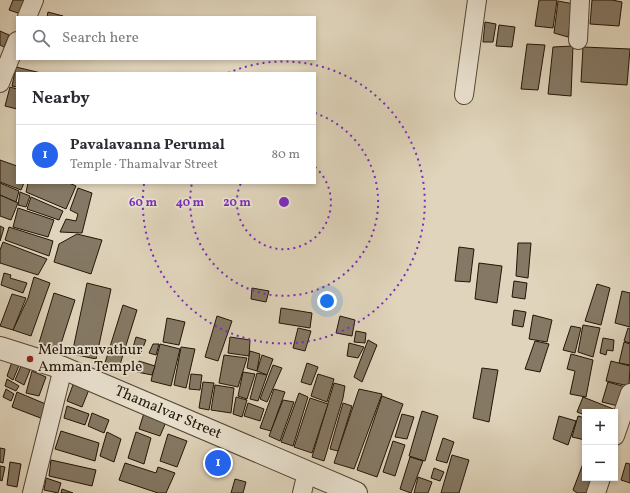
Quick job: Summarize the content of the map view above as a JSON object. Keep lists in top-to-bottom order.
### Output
{
  "streets": {
    "street": ["Thamalvar Street"]
  },
  "places": ["Melmaruvathur Amman Temple"],
  "page": {
    "search": "Search here",
    "heading": "Nearby",
    "list": [
      {
        "mark": "1",
        "name": "Pavalavanna Perumal",
        "note": "Temple · Thamalvar Street",
        "value": "80 m"
      }
    ],
    "map_buttons": ["+", "−"],
    "pins": "1"
  },
  "rings": ["40 m", "20 m", "60 m"]
}
